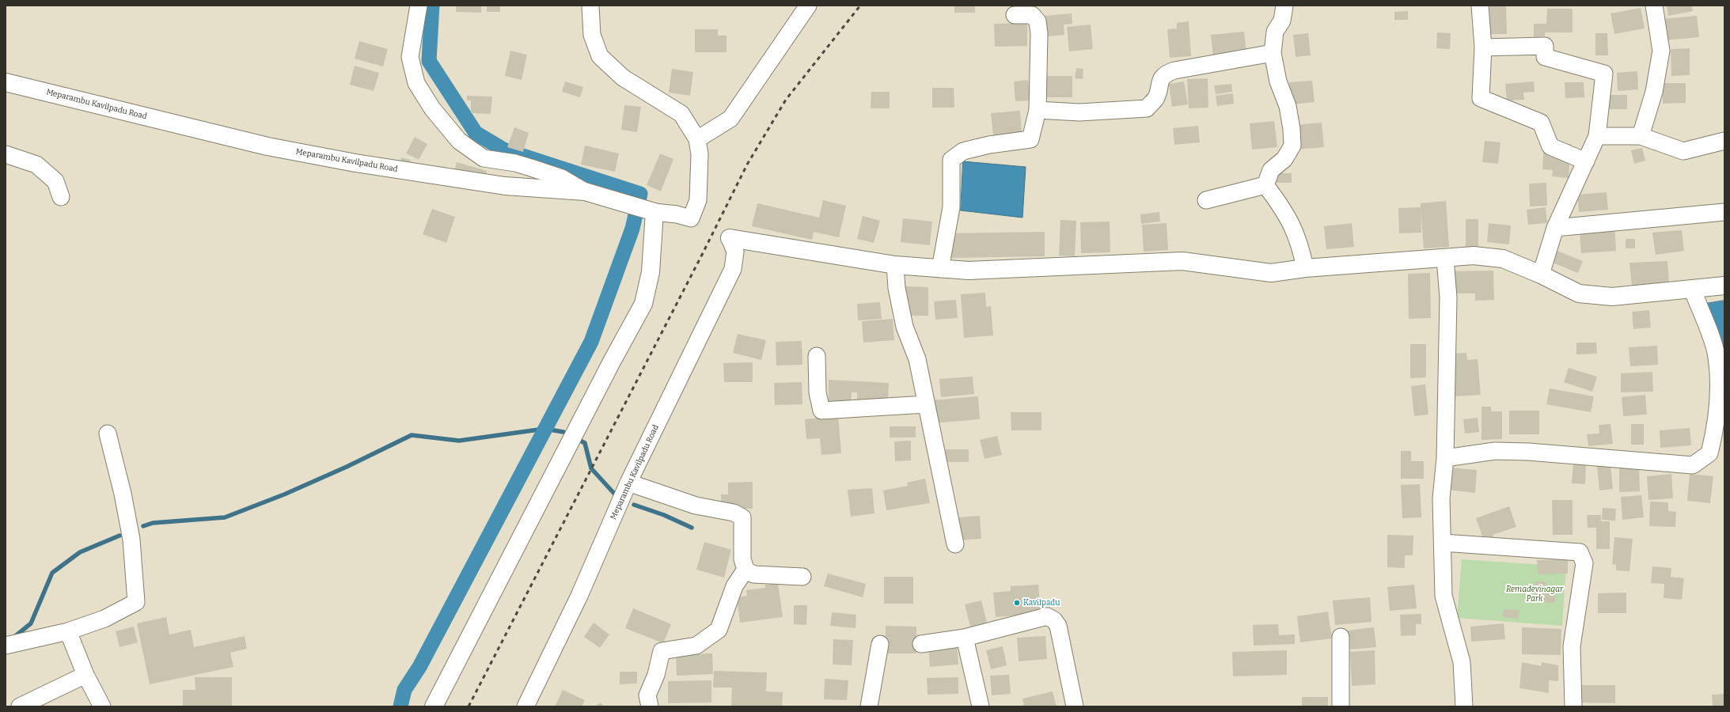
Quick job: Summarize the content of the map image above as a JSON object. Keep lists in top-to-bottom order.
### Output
{
  "streets": {
    "main road": ["Meparambu Kavilpadu Road"]
  },
  "parks": ["Remadevinagar Park"],
  "places": ["Kavilpadu"]
}
